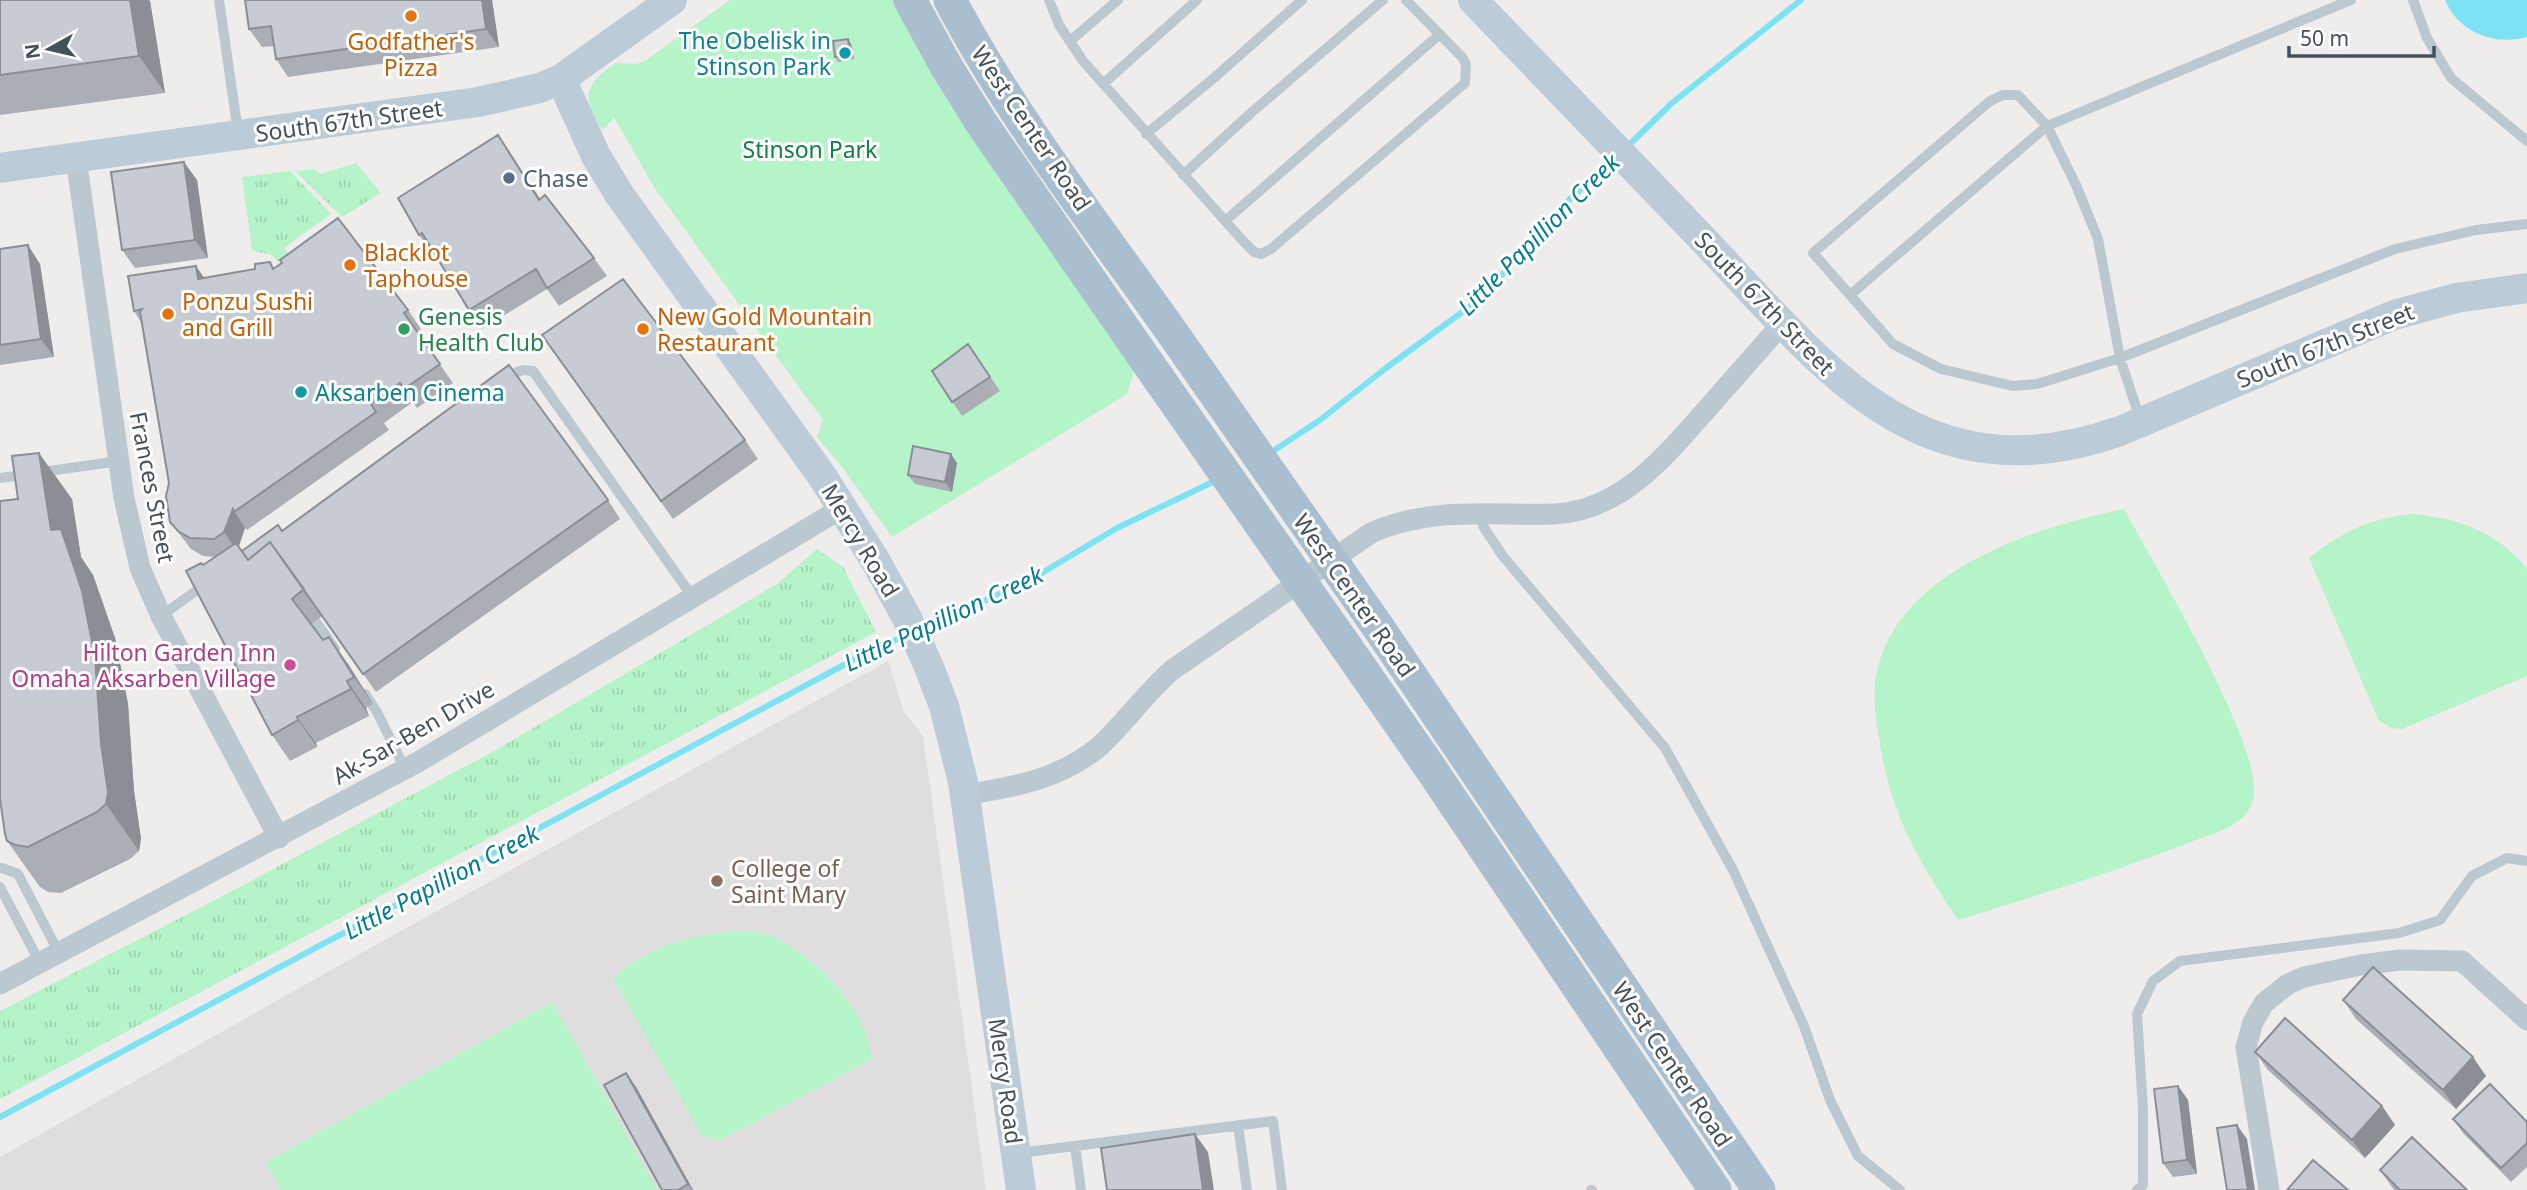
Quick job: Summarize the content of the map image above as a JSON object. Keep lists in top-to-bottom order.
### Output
{
  "streets": {
    "main road": ["South 67th Street", "West Center Road", "Mercy Road"],
    "street": ["Frances Street", "Ak-Sar-Ben Drive"]
  },
  "crossings": [
    ["South 67th Street", "Frances Street"],
    ["South 67th Street", "Mercy Road"],
    ["Frances Street", "Ak-Sar-Ben Drive"],
    ["Mercy Road", "Ak-Sar-Ben Drive"]
  ],
  "water": ["Little Papillion Creek"],
  "parks": ["Stinson Park"],
  "places": [
    "Godfather's Pizza",
    "The Obelisk in Stinson Park",
    "Chase",
    "Blacklot Taphouse",
    "Ponzu Sushi and Grill",
    "Genesis Health Club",
    "New Gold Mountain Restaurant",
    "Aksarben Cinema",
    "Hilton Garden Inn Omaha Aksarben Village",
    "College of Saint Mary"
  ],
  "scale_bar": "50 m",
  "north": "left"
}
